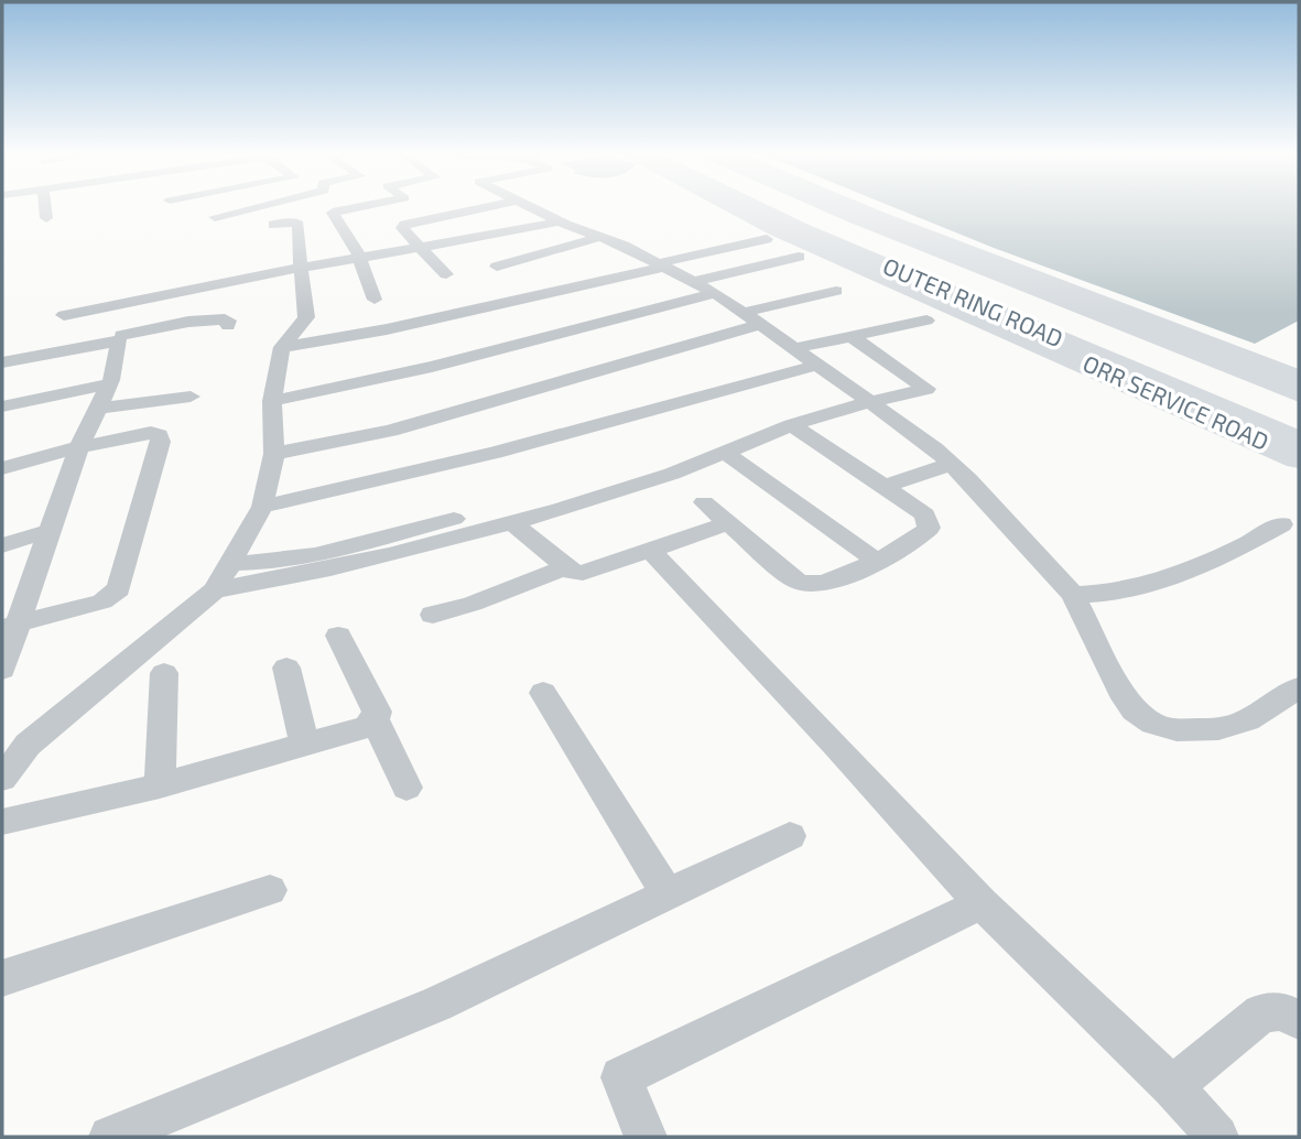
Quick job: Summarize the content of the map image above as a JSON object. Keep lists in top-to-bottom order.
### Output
{
  "streets": {
    "highway": ["OUTER RING ROAD"],
    "main road": ["ORR SERVICE ROAD"]
  }
}
